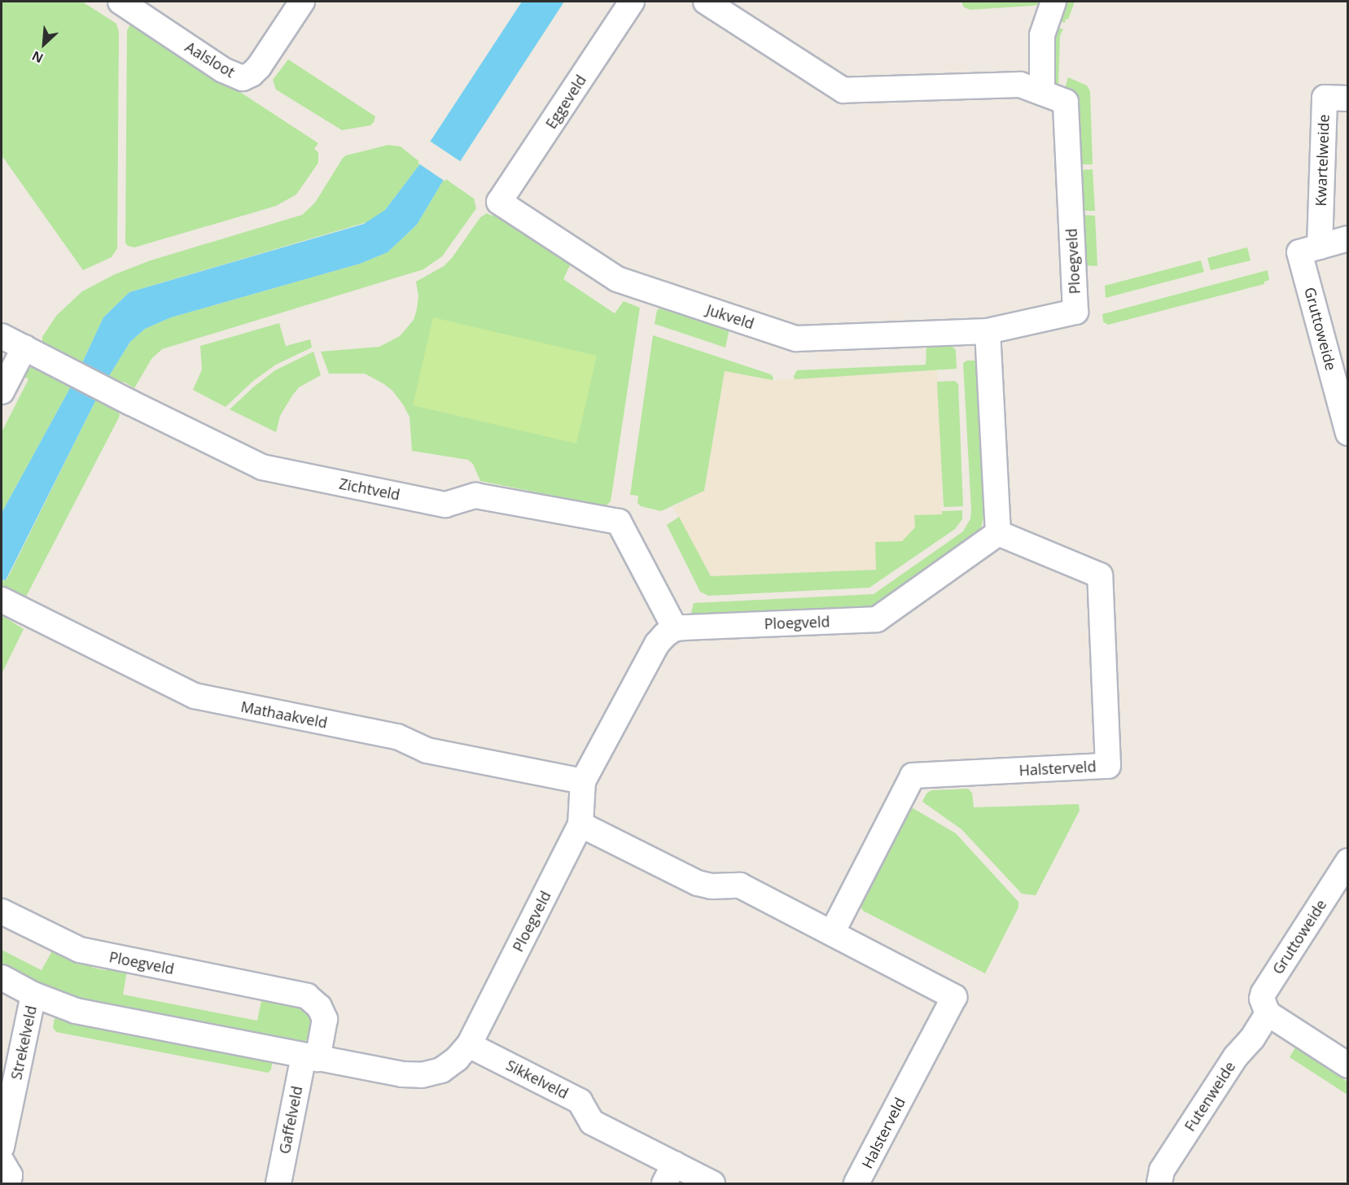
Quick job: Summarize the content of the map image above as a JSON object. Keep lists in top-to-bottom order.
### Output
{
  "streets": {
    "street": [
      "Aalsloot",
      "Eggeveld",
      "Kwartelweide",
      "Ploegveld",
      "Jukveld",
      "Gruttoweide",
      "Zichtveld",
      "Mathaakveld",
      "Halsterveld",
      "Strekelveld",
      "Sikkelveld",
      "Futenweide",
      "Gaffelveld"
    ]
  },
  "crossings": [
    ["Eggeveld", "Jukveld"],
    ["Kwartelweide", "Gruttoweide"],
    ["Ploegveld", "Jukveld"],
    ["Ploegveld", "Zichtveld"],
    ["Ploegveld", "Mathaakveld"],
    ["Ploegveld", "Halsterveld"],
    ["Ploegveld", "Strekelveld"],
    ["Ploegveld", "Sikkelveld"],
    ["Ploegveld", "Gaffelveld"],
    ["Gruttoweide", "Futenweide"]
  ],
  "north": "bottom left"
}
